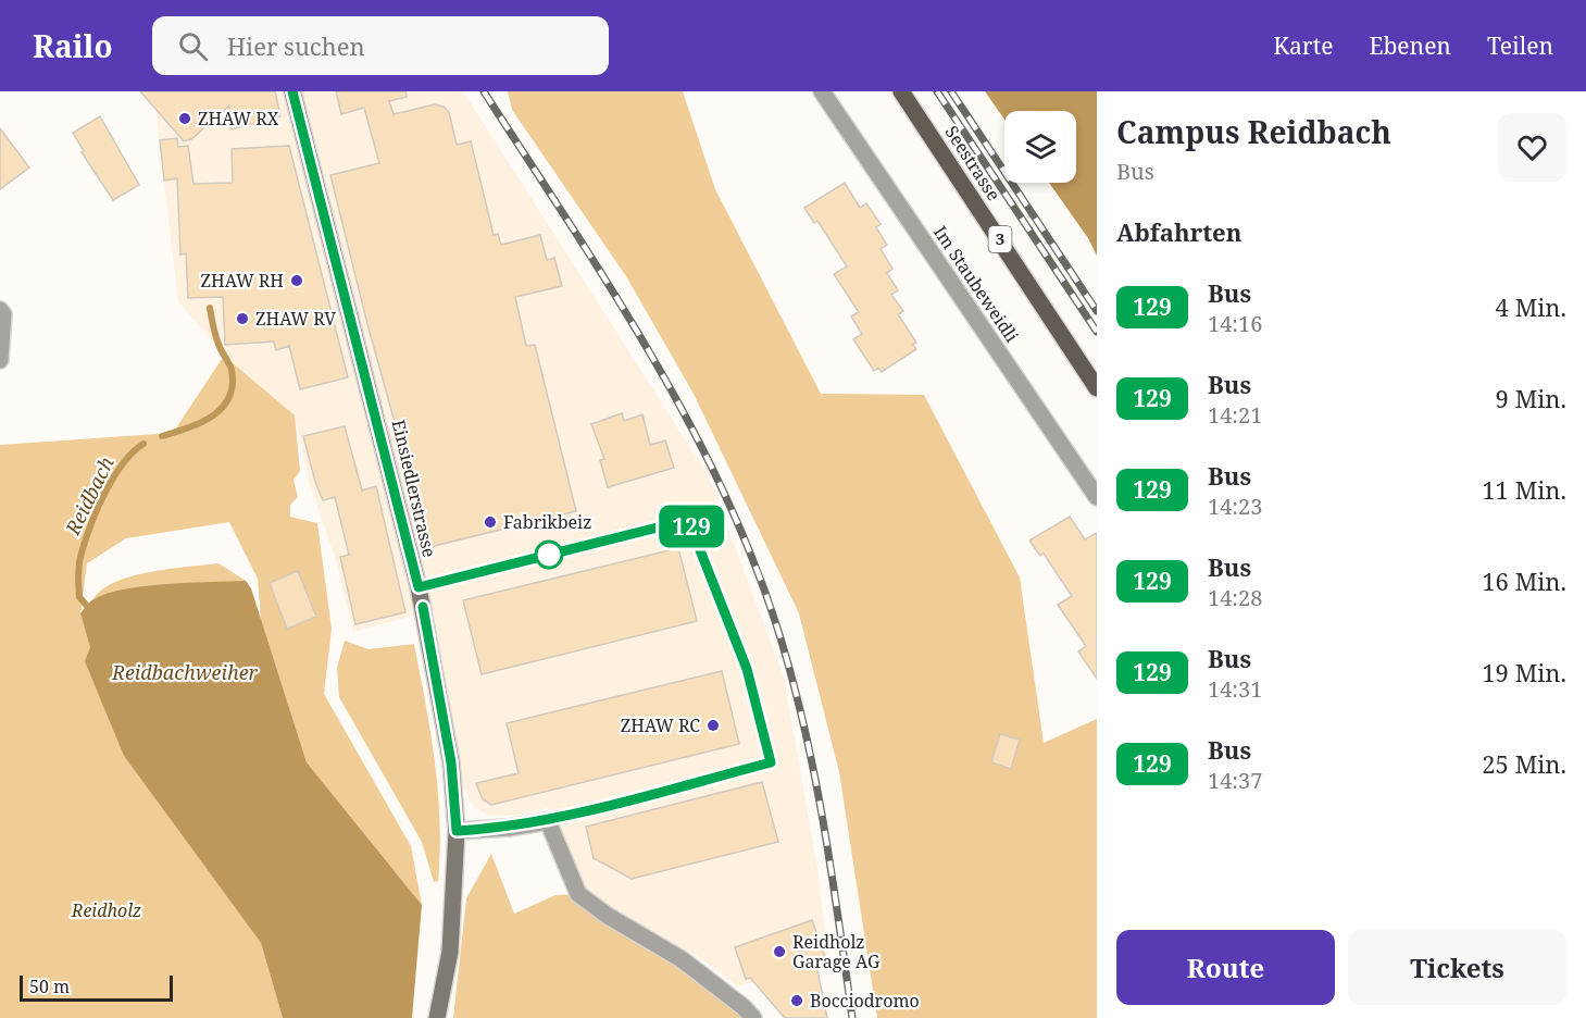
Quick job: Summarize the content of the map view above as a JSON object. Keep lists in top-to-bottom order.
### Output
{
  "streets": {
    "main road": ["Seestrasse", "3", "Einsiedlerstrasse"],
    "street": ["Im Staubeweidli"]
  },
  "water": ["Reidbach", "Reidbachweiher"],
  "parks": ["Reidholz"],
  "places": [
    "ZHAW RX",
    "ZHAW RH",
    "ZHAW RV",
    "Fabrikbeiz",
    "ZHAW RC",
    "Reidholz Garage AG",
    "Bocciodromo"
  ],
  "lines": ["bus line 129"],
  "scale_bar": "50 m",
  "page": {
    "header": "Railo",
    "search": "Hier suchen",
    "nav": ["Karte", "Ebenen", "Teilen"],
    "on_map": "129",
    "heading": [
      ["Campus Reidbach", "Bus"],
      "Abfahrten"
    ],
    "list": [
      {
        "mark": "129",
        "name": "Bus",
        "note": "14:16",
        "value": "4 Min."
      },
      {
        "mark": "129",
        "name": "Bus",
        "note": "14:21",
        "value": "9 Min."
      },
      {
        "mark": "129",
        "name": "Bus",
        "note": "14:23",
        "value": "11 Min."
      },
      {
        "mark": "129",
        "name": "Bus",
        "note": "14:28",
        "value": "16 Min."
      },
      {
        "mark": "129",
        "name": "Bus",
        "note": "14:31",
        "value": "19 Min."
      },
      {
        "mark": "129",
        "name": "Bus",
        "note": "14:37",
        "value": "25 Min."
      }
    ],
    "buttons": ["Route", "Tickets"],
    "scale": "50 m"
  }
}
